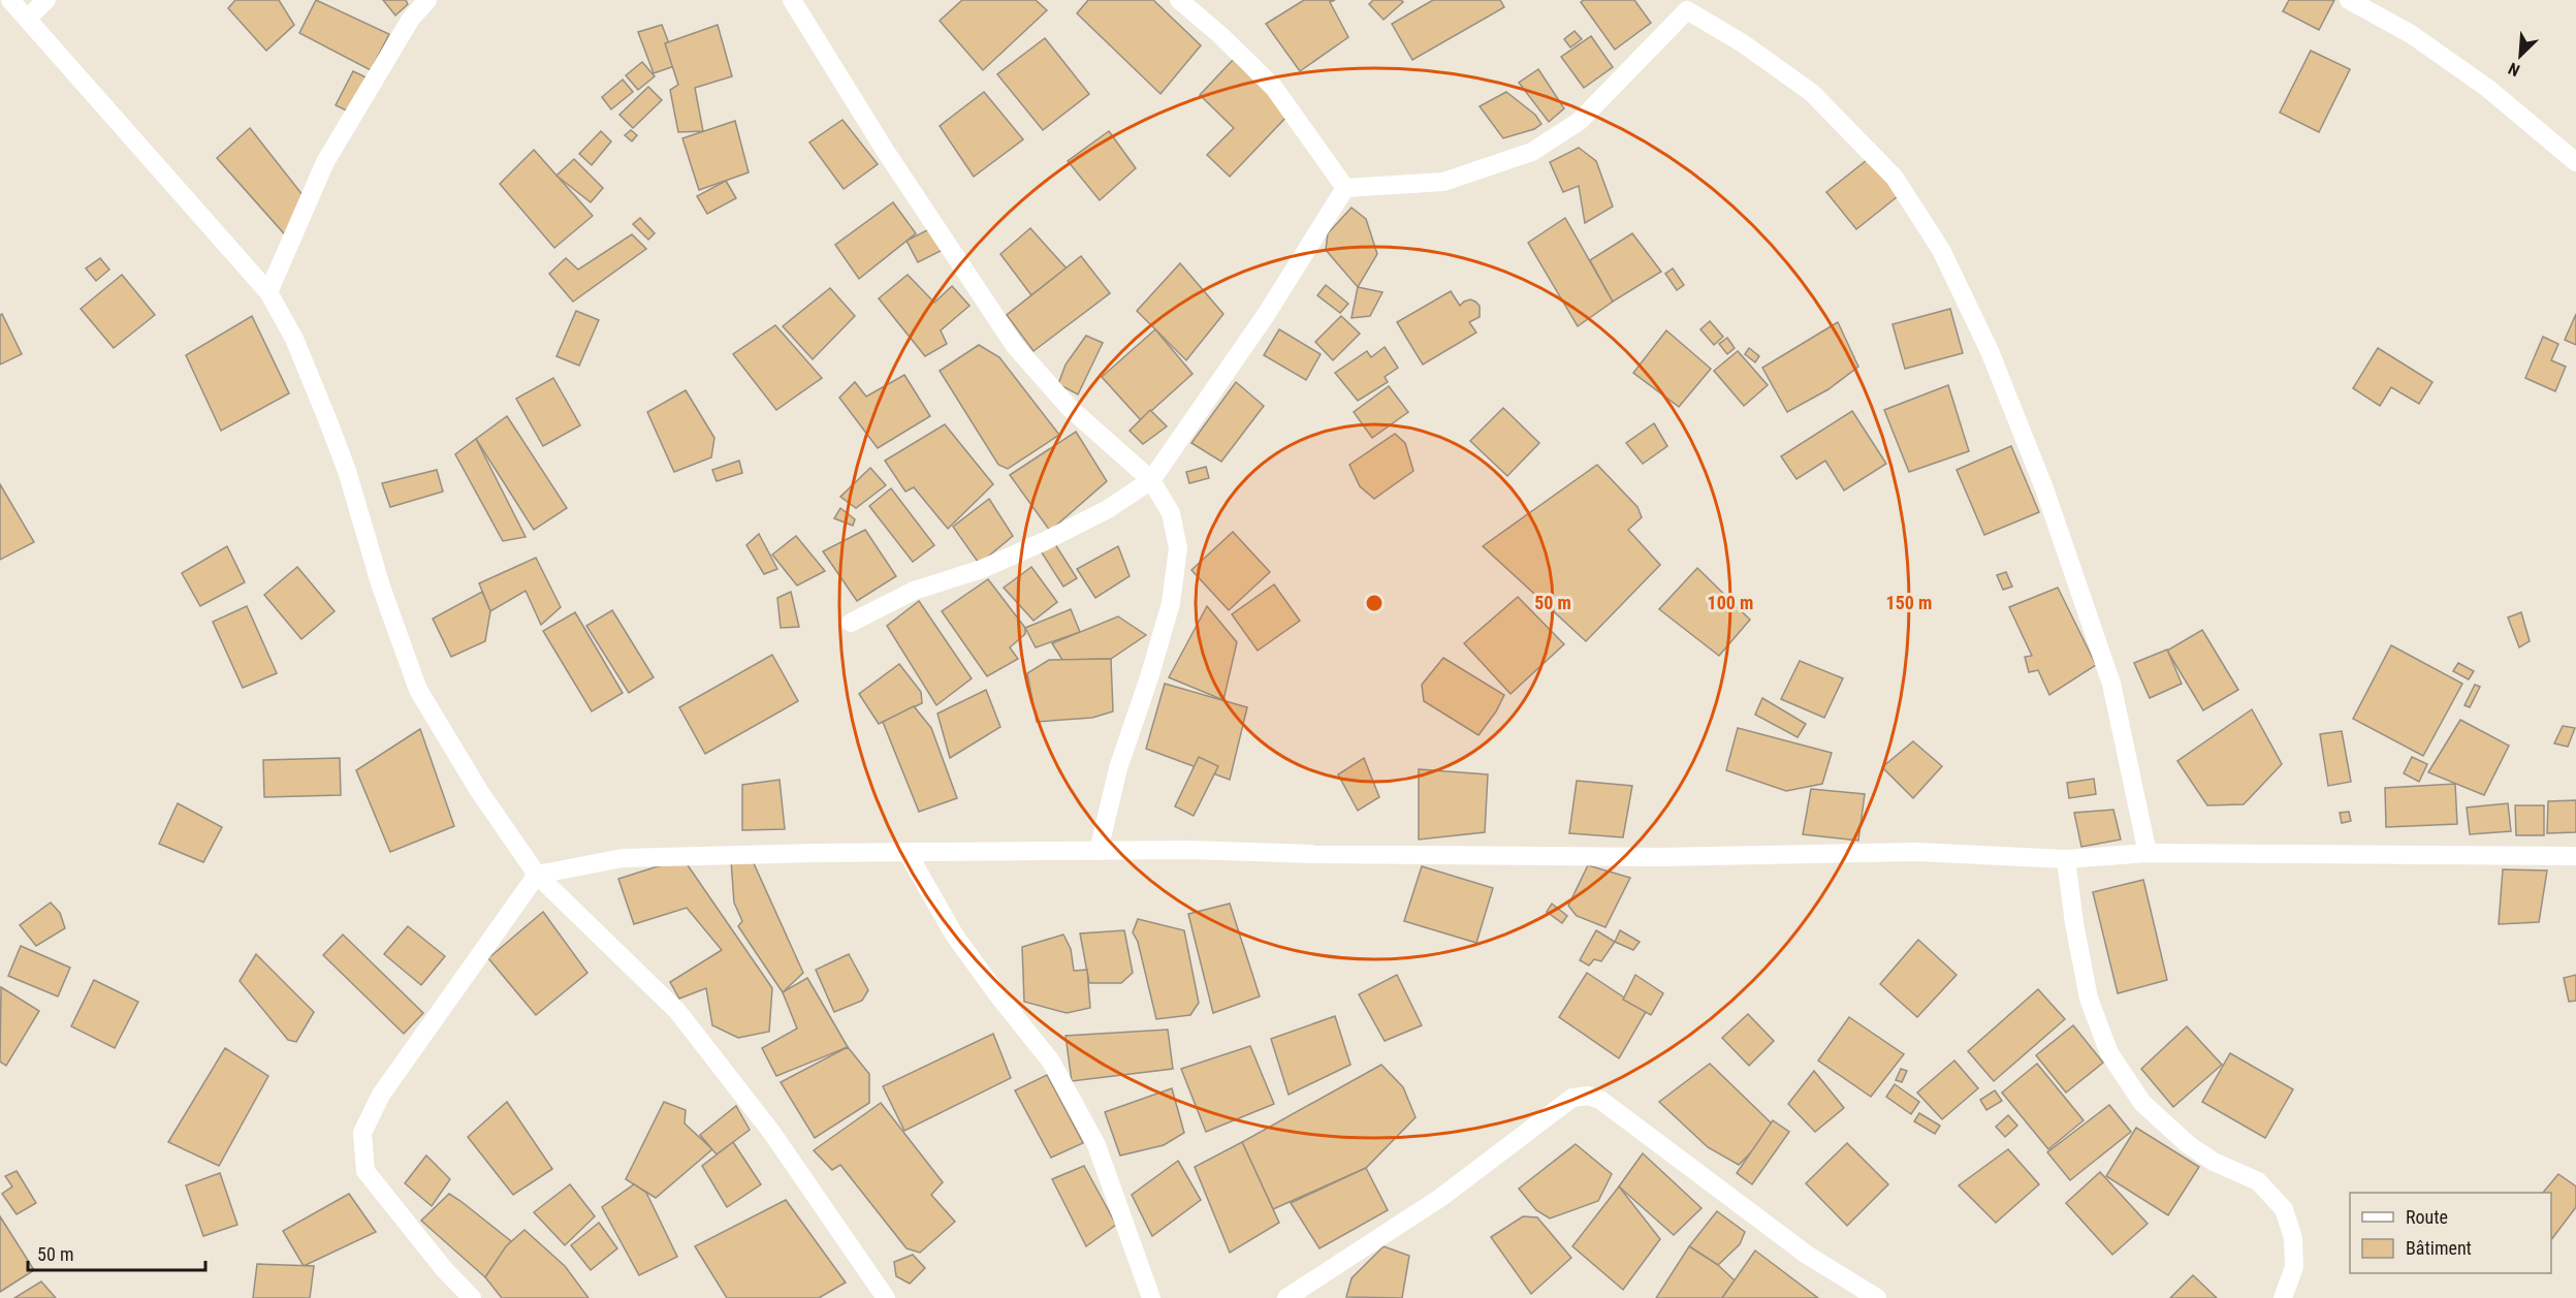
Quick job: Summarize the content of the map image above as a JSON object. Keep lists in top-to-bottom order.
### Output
{
  "legend": ["Route", "Bâtiment"],
  "scale_bar": "50 m",
  "north": "bottom left",
  "rings": ["50 m", "100 m", "150 m"]
}
